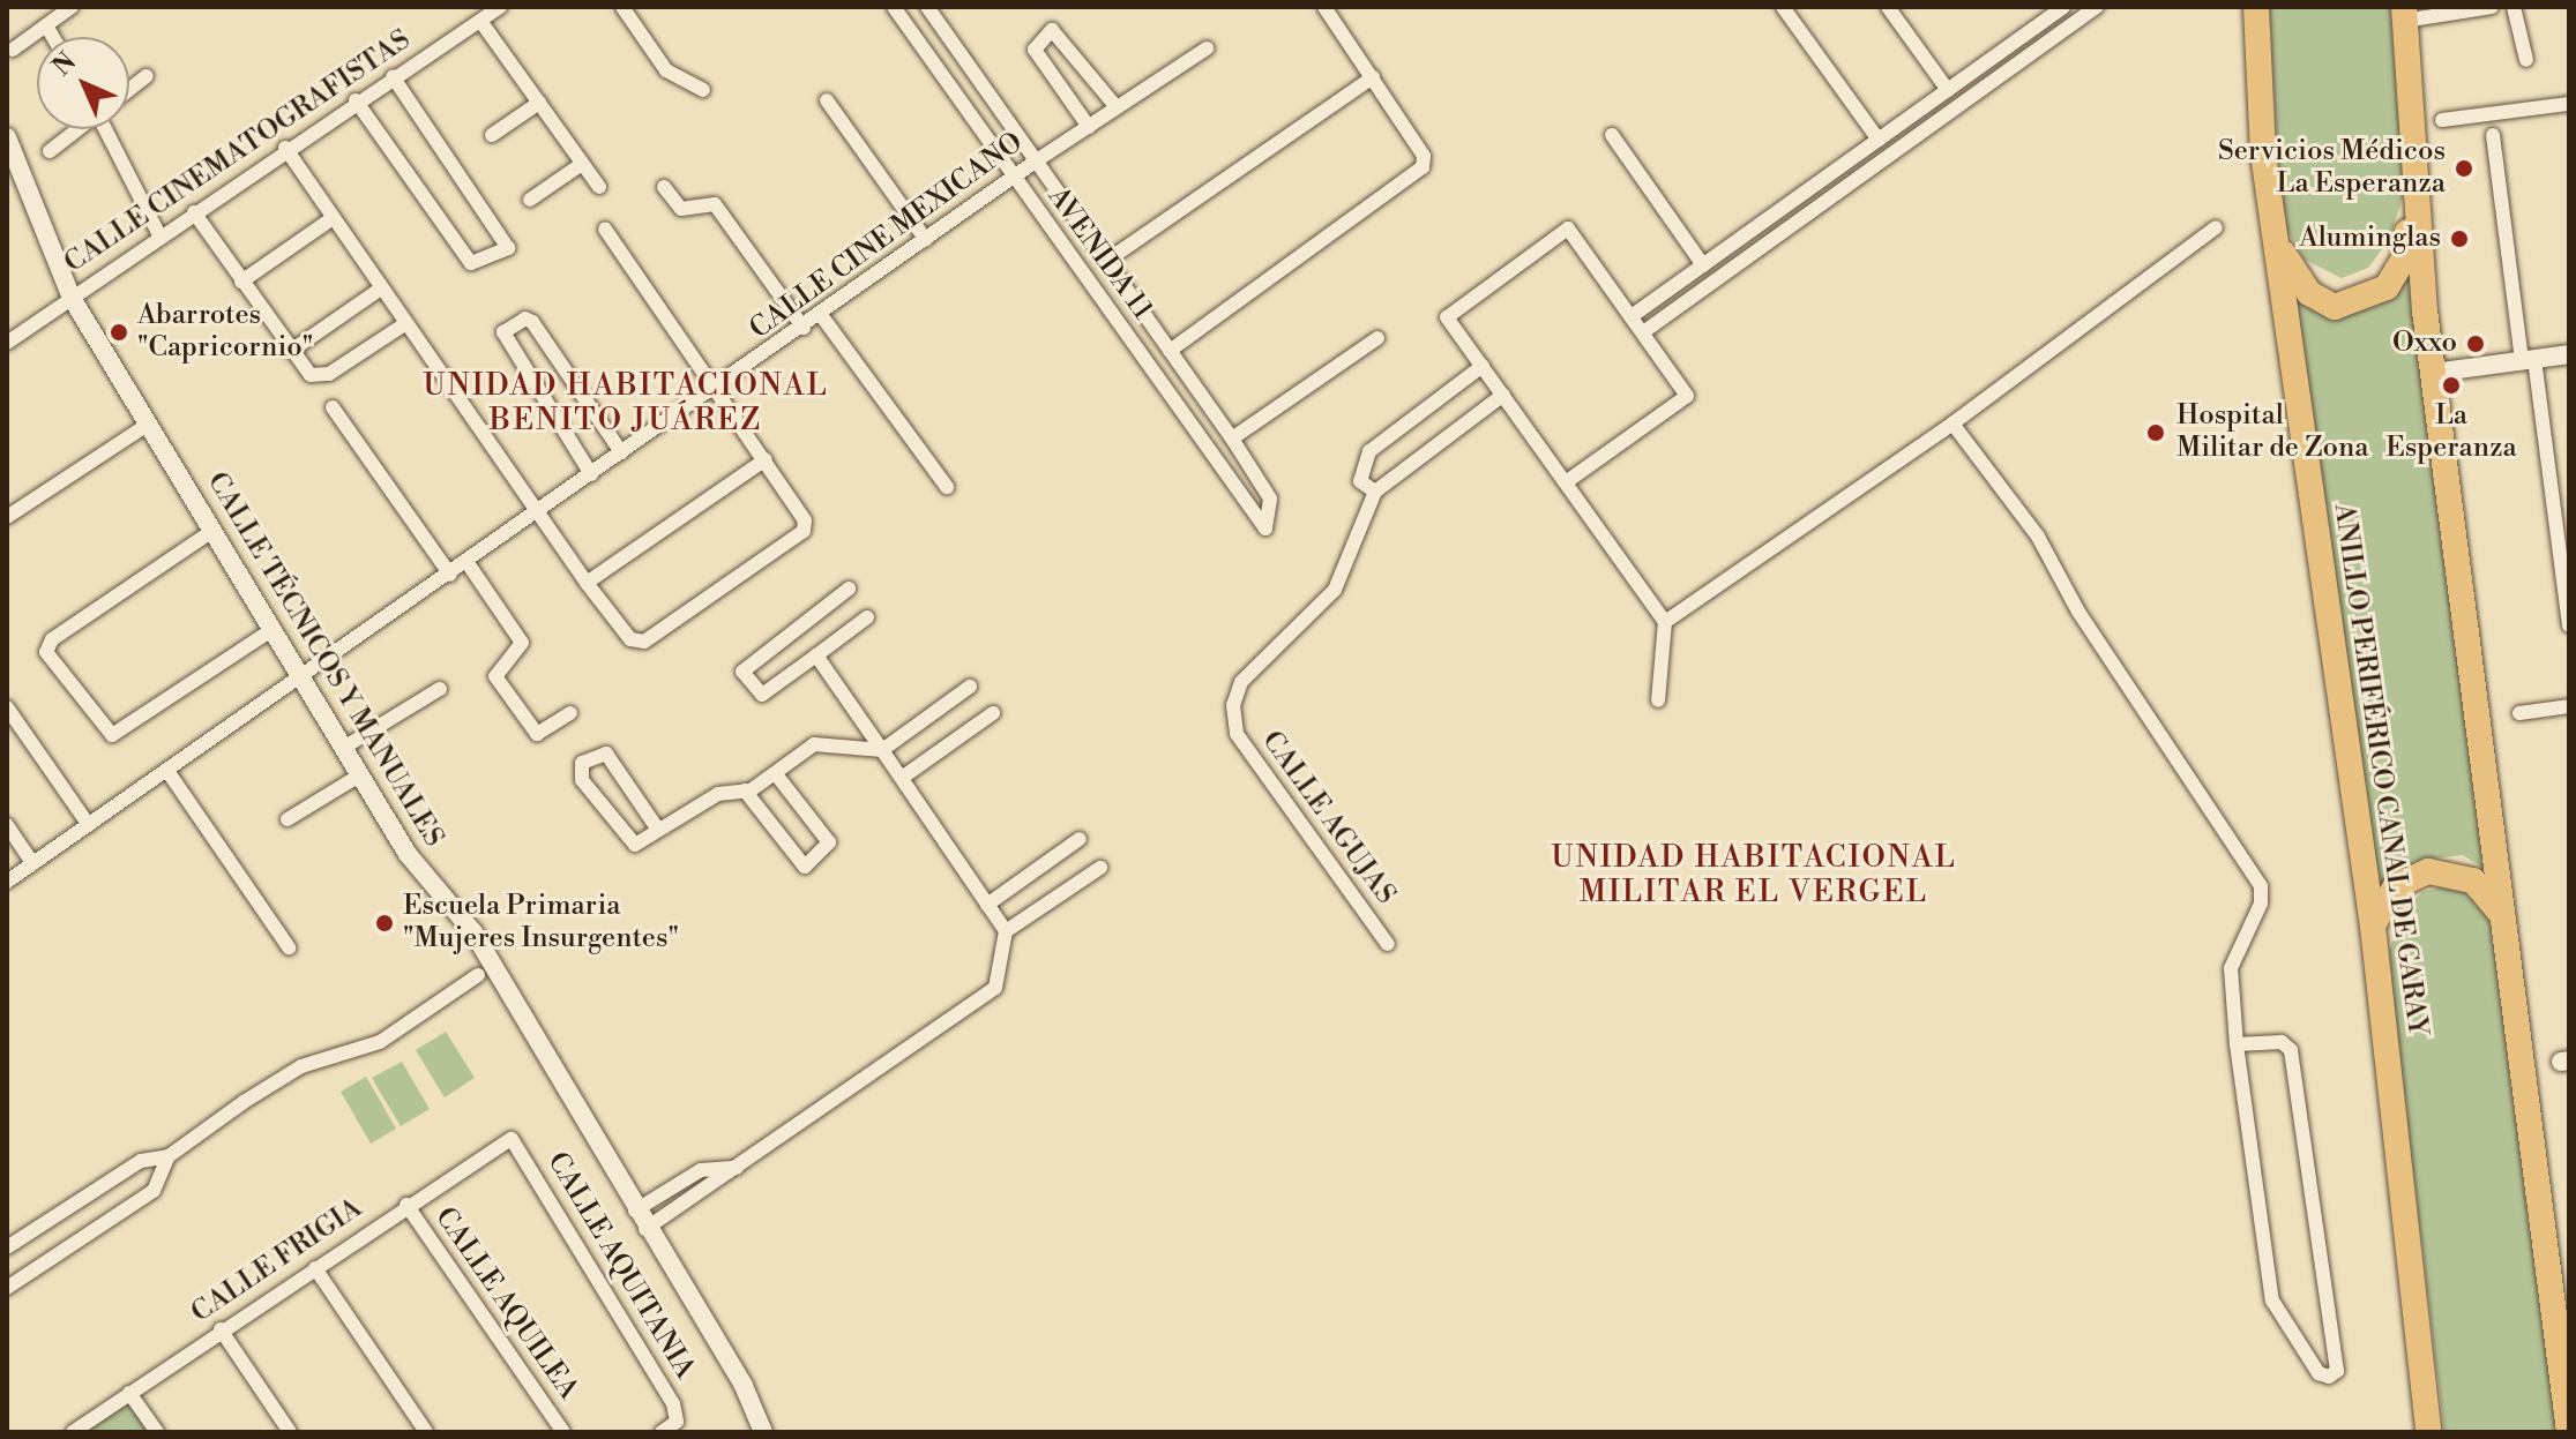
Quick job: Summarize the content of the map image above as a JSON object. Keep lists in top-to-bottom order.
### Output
{
  "streets": {
    "highway": ["ANILLO PERIFÉRICO CANAL DE GARAY"],
    "street": [
      "CALLE CINEMATOGRAFISTAS",
      "CALLE CINE MEXICANO",
      "AVENIDA 11",
      "CALLE TÉCNICOS Y MANUALES",
      "CALLE AGUJAS",
      "CALLE FRIGIA",
      "CALLE AQUITANIA",
      "CALLE AQUILEA"
    ]
  },
  "crossings": [
    ["CALLE CINEMATOGRAFISTAS", "CALLE TÉCNICOS Y MANUALES"],
    ["CALLE CINE MEXICANO", "AVENIDA 11"],
    ["CALLE CINE MEXICANO", "CALLE TÉCNICOS Y MANUALES"],
    ["CALLE FRIGIA", "CALLE AQUITANIA"],
    ["CALLE FRIGIA", "CALLE AQUILEA"]
  ],
  "districts": ["UNIDAD HABITACIONAL BENITO JUÁREZ", "UNIDAD HABITACIONAL MILITAR EL VERGEL"],
  "places": [
    "Servicios Médicos La Esperanza",
    "Aluminglas",
    "Abarrotes \"Capricornio\"",
    "Oxxo",
    "La Esperanza",
    "Hospital Militar de Zona",
    "Escuela Primaria \"Mujeres Insurgentes\""
  ],
  "north": "top left"
}
